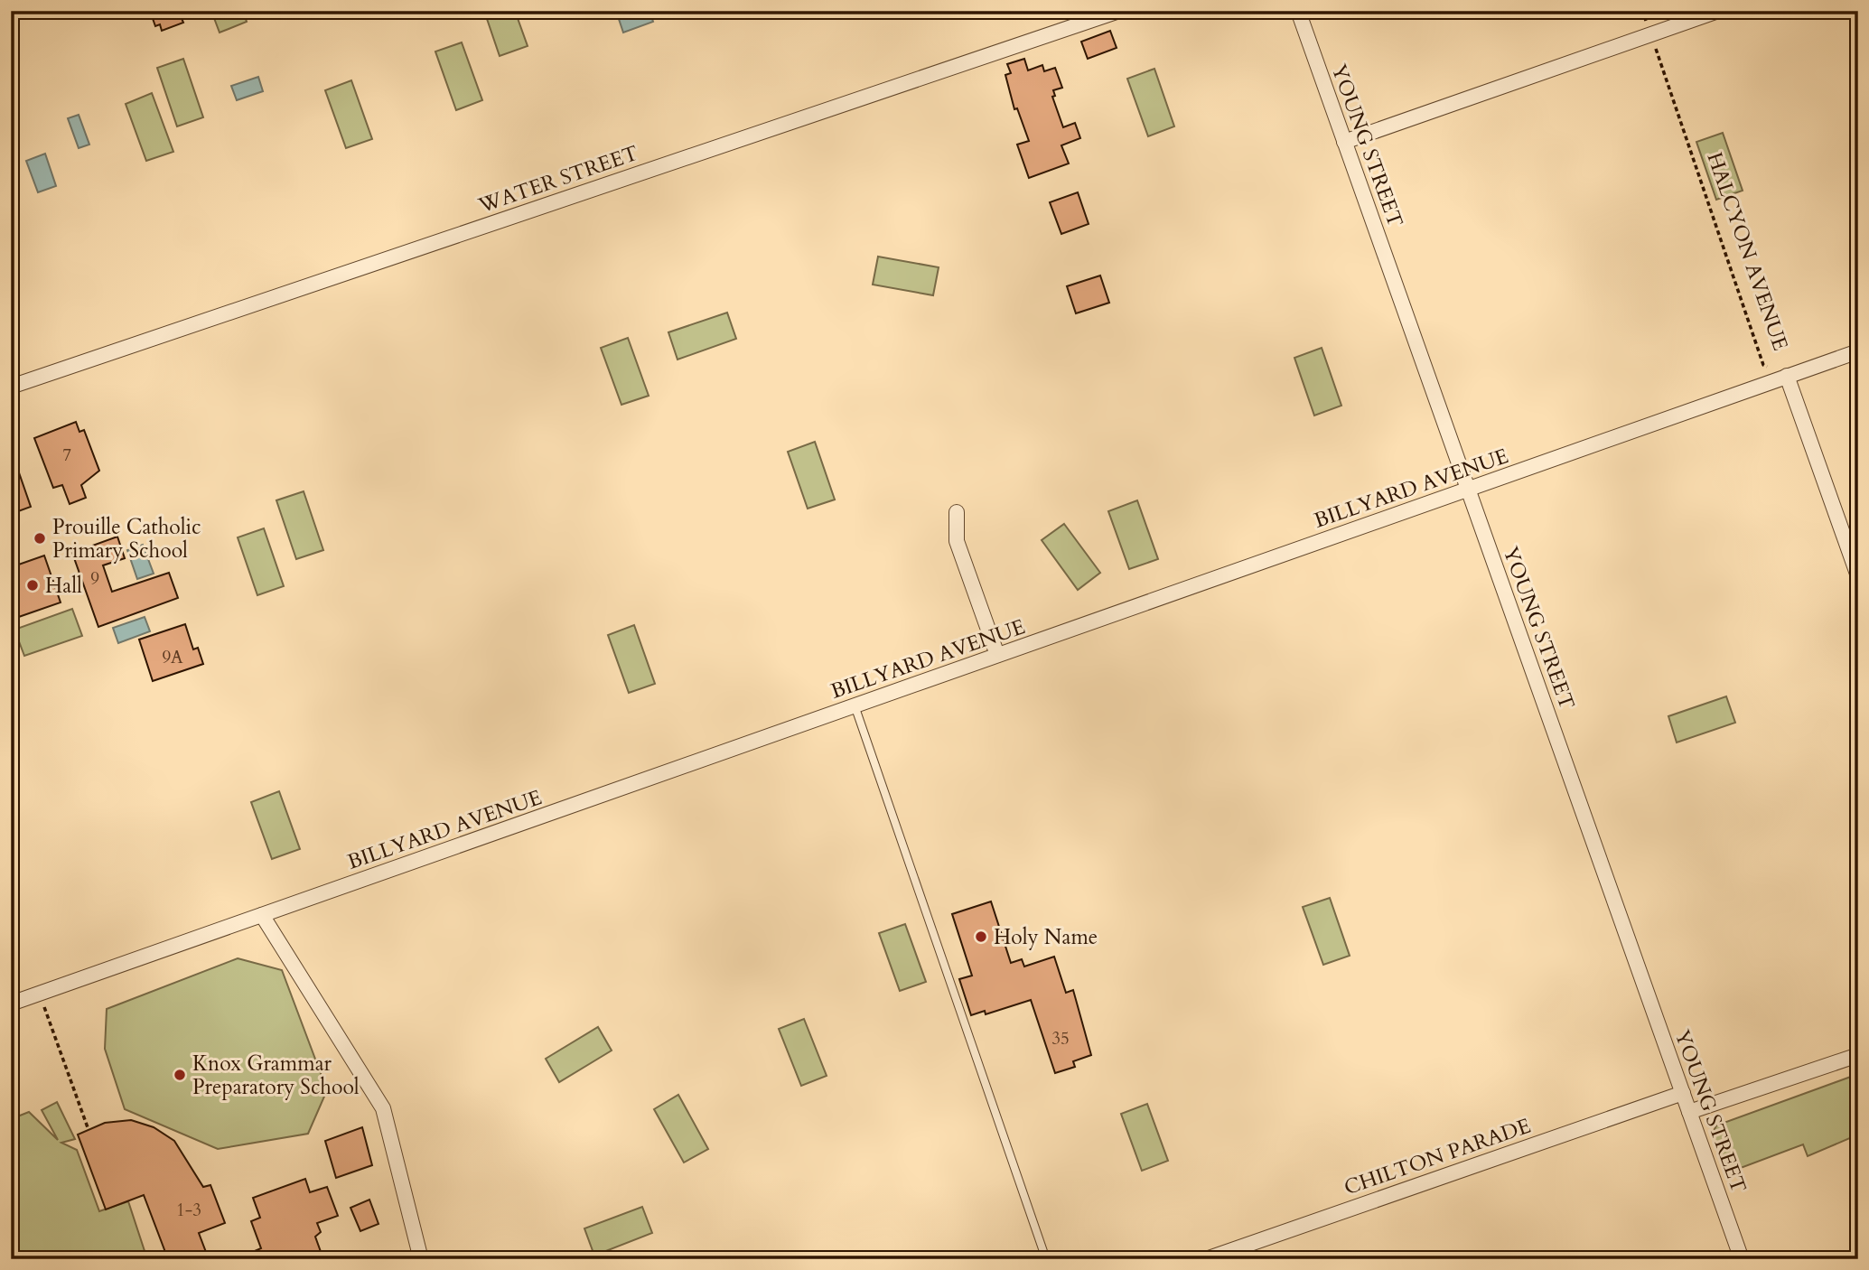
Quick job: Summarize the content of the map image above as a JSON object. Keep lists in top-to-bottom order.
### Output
{
  "streets": {
    "street": [
      "YOUNG STREET",
      "WATER STREET",
      "HALCYON AVENUE",
      "BILLYARD AVENUE",
      "CHILTON PARADE"
    ]
  },
  "crossings": [
    ["YOUNG STREET", "BILLYARD AVENUE"],
    ["YOUNG STREET", "CHILTON PARADE"],
    ["HALCYON AVENUE", "BILLYARD AVENUE"]
  ],
  "places": [
    "Prouille Catholic Primary School",
    "Hall",
    "Holy Name",
    "Knox Grammar Preparatory School"
  ],
  "house_numbers": [
    "7",
    "9",
    "9A",
    "35",
    "1-3"
  ]
}
